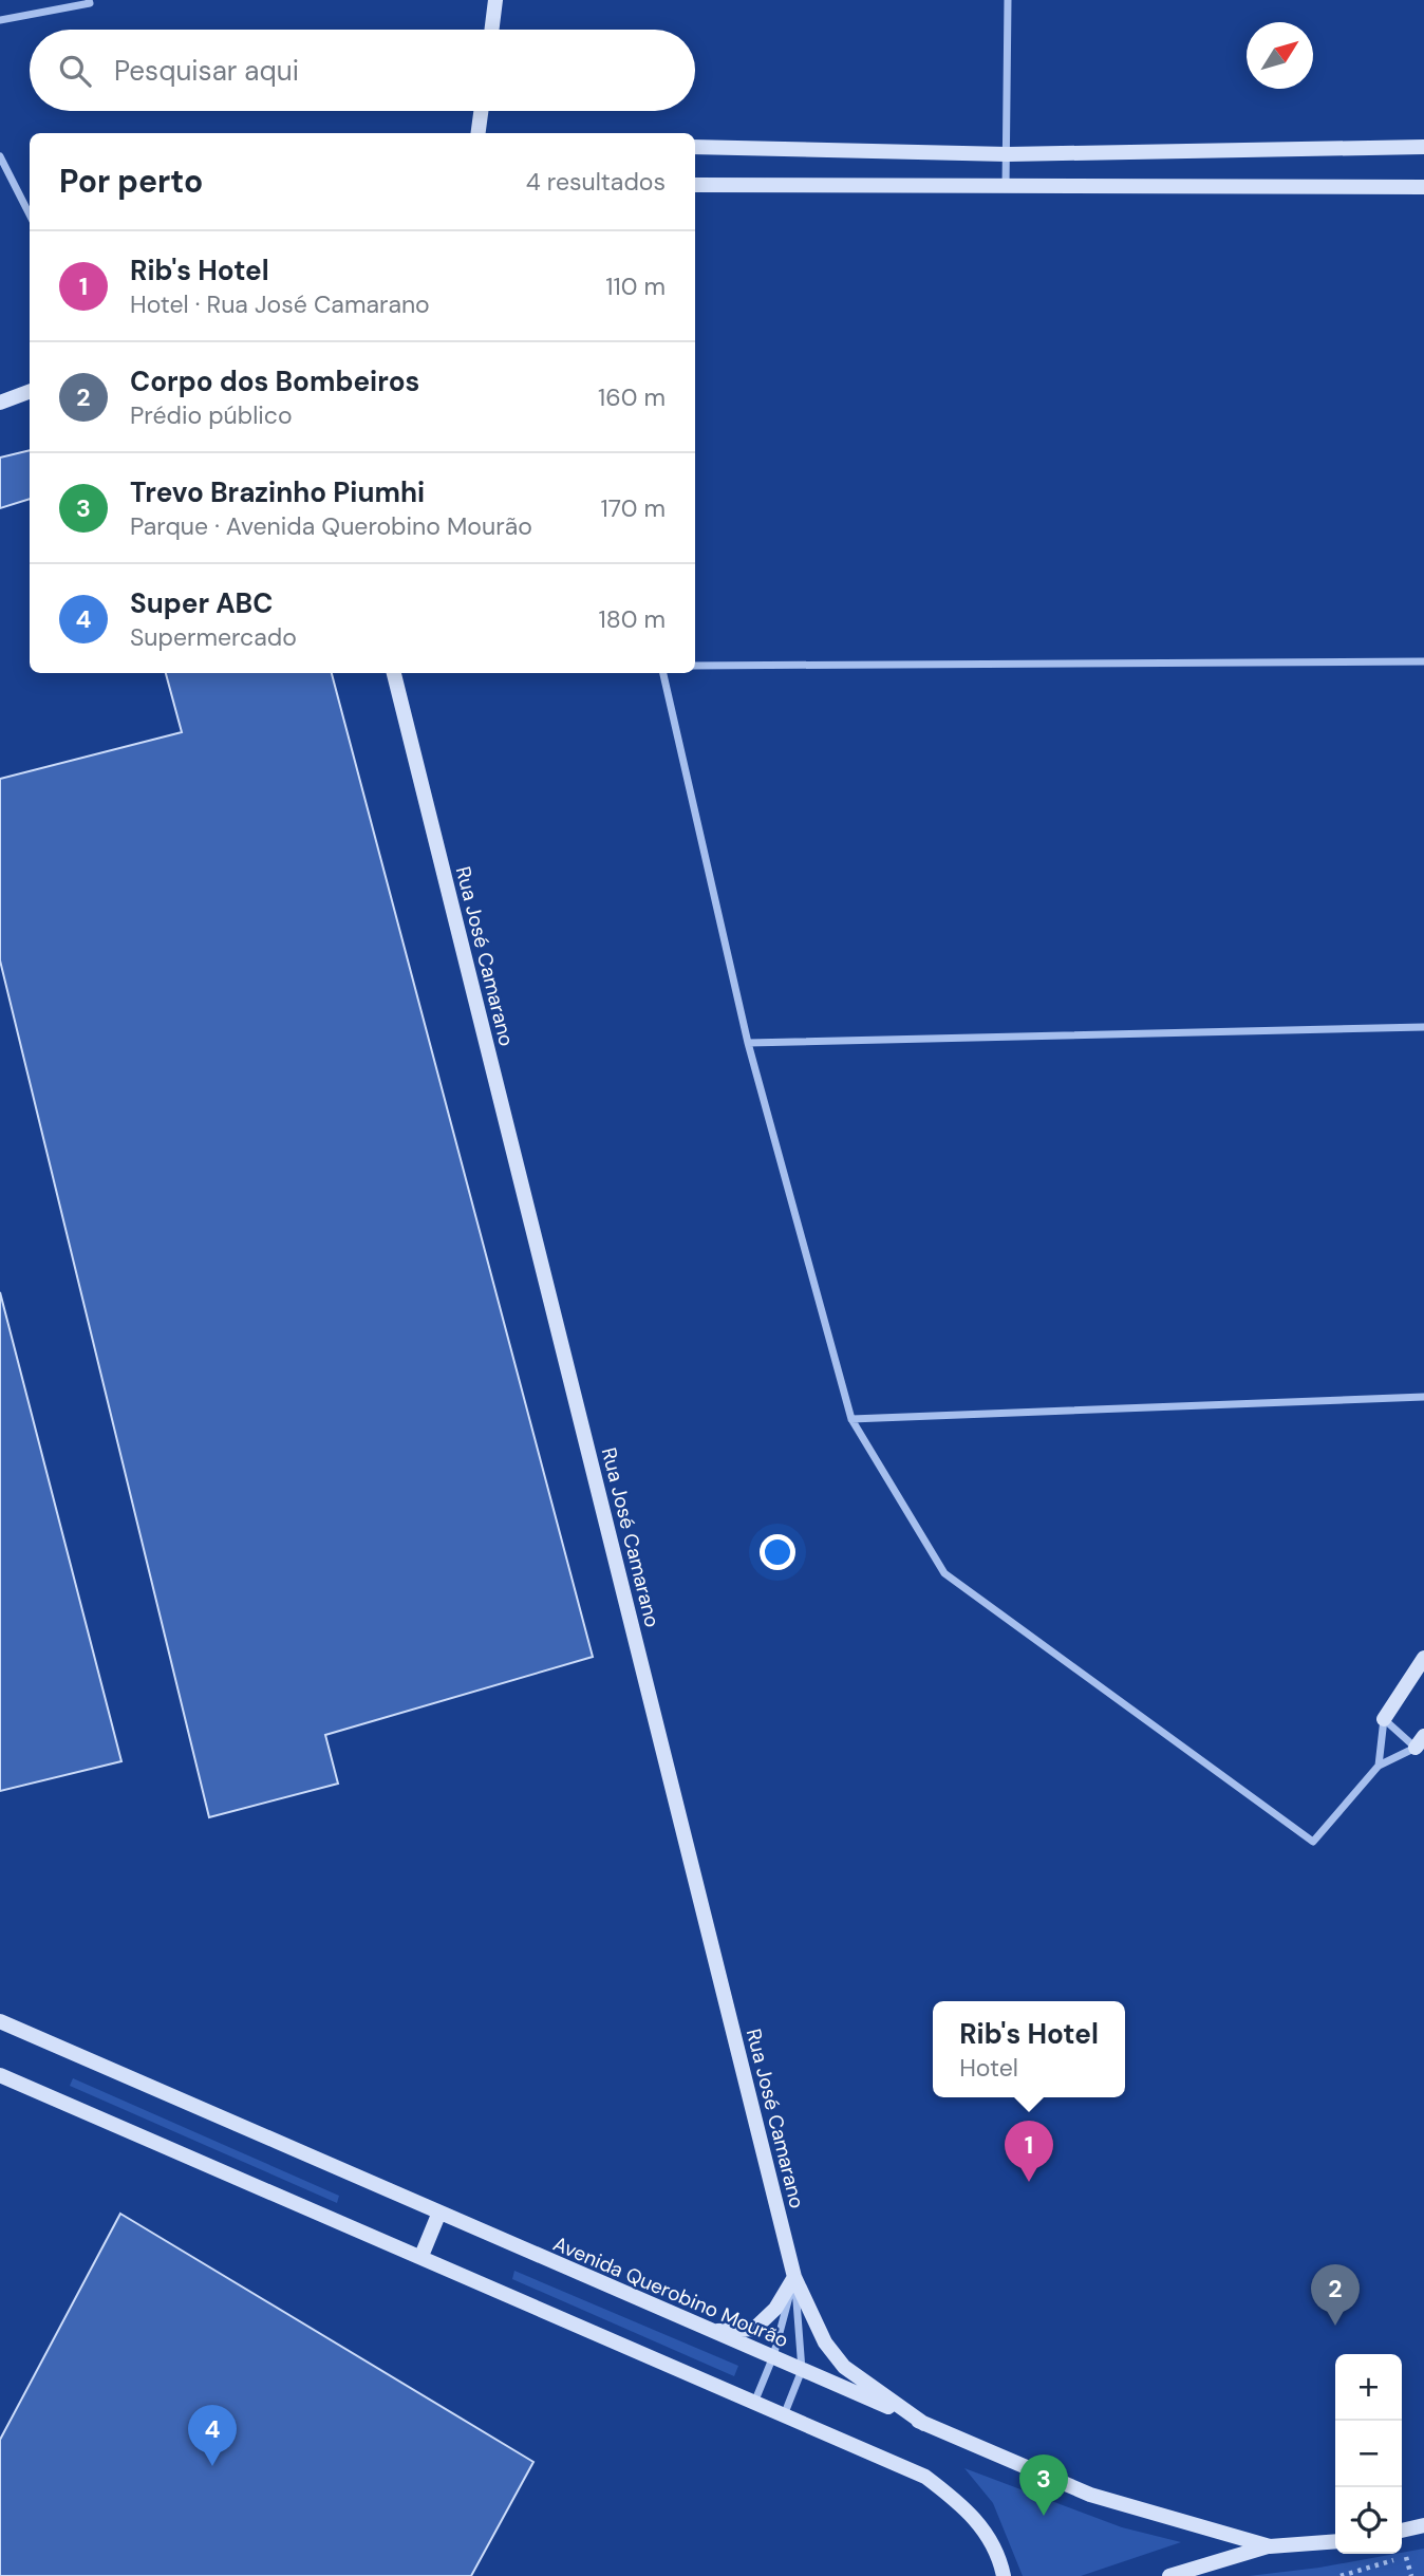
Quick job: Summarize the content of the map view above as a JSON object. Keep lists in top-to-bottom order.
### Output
{
  "streets": {
    "street": ["Rua José Camarano", "Avenida Querobino Mourão"]
  },
  "crossings": [
    ["Rua José Camarano", "Avenida Querobino Mourão"]
  ],
  "north": "top right",
  "page": {
    "search": "Pesquisar aqui",
    "heading": ["Por perto", "4 resultados"],
    "list": [
      {
        "mark": "1",
        "name": "Rib's Hotel",
        "note": "Hotel · Rua José Camarano",
        "value": "110 m"
      },
      {
        "mark": "2",
        "name": "Corpo dos Bombeiros",
        "note": "Prédio público",
        "value": "160 m"
      },
      {
        "mark": "3",
        "name": "Trevo Brazinho Piumhi",
        "note": "Parque · Avenida Querobino Mourão",
        "value": "170 m"
      },
      {
        "mark": "4",
        "name": "Super ABC",
        "note": "Supermercado",
        "value": "180 m"
      }
    ],
    "popup": ["Rib's Hotel", "Hotel"],
    "pins": [
      "1",
      "2",
      "4",
      "3"
    ],
    "map_buttons": ["+", "−"]
  }
}
